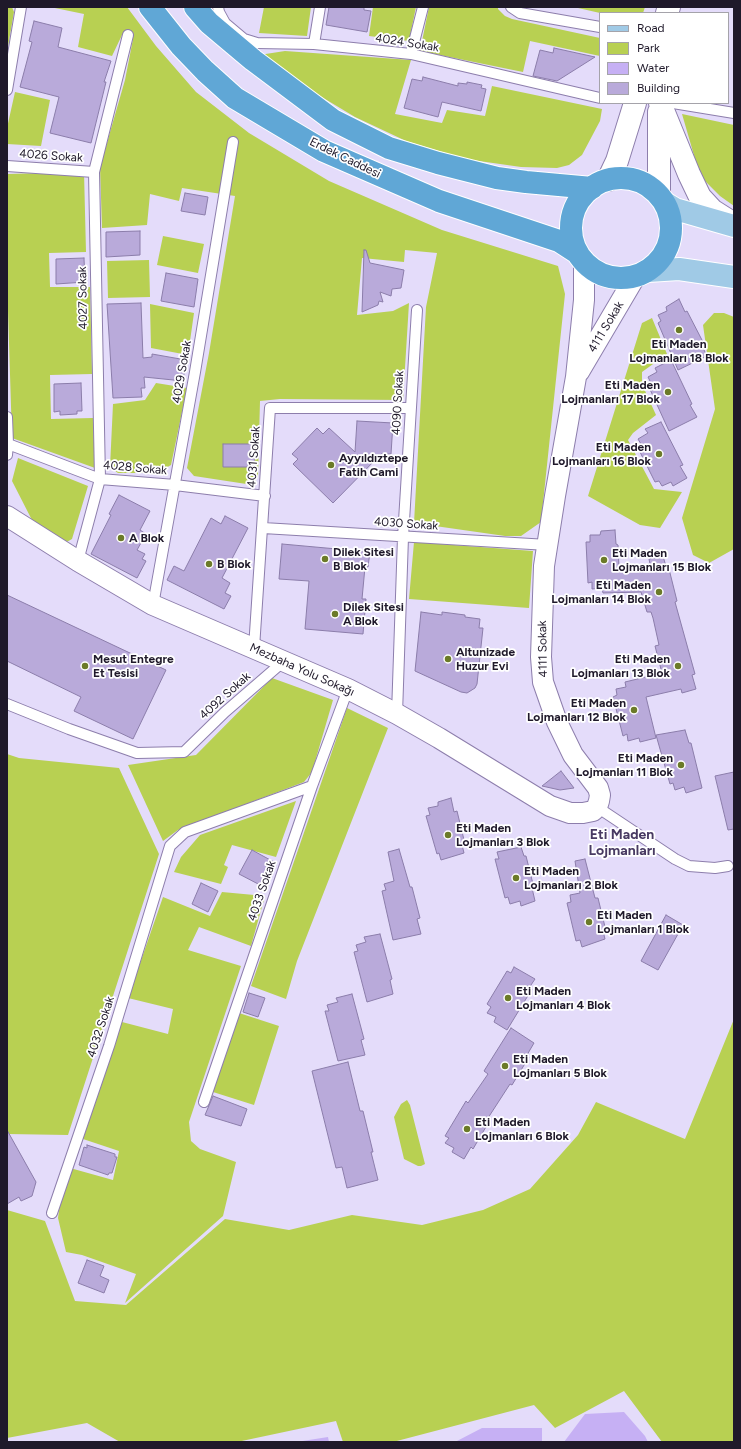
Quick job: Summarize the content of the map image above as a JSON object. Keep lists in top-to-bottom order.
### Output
{
  "streets": {
    "highway": ["Erdek Caddesi"],
    "street": ["4111 Sokak", "Mezbaha Yolu Sokağı"],
    "lane": [
      "4024 Sokak",
      "4026 Sokak",
      "4027 Sokak",
      "4029 Sokak",
      "4090 Sokak",
      "4031 Sokak",
      "4028 Sokak",
      "4030 Sokak",
      "4092 Sokak",
      "4033 Sokak",
      "4032 Sokak"
    ]
  },
  "crossings": [
    ["4026 Sokak", "4027 Sokak"],
    ["Erdek Caddesi", "4111 Sokak"],
    ["4027 Sokak", "4028 Sokak"],
    ["4027 Sokak", "Mezbaha Yolu Sokağı"],
    ["4111 Sokak", "4030 Sokak"],
    ["4111 Sokak", "Mezbaha Yolu Sokağı"],
    ["4029 Sokak", "4028 Sokak"],
    ["4029 Sokak", "Mezbaha Yolu Sokağı"],
    ["4090 Sokak", "4031 Sokak"],
    ["4090 Sokak", "4030 Sokak"],
    ["4090 Sokak", "Mezbaha Yolu Sokağı"],
    ["4031 Sokak", "4028 Sokak"],
    ["4031 Sokak", "4030 Sokak"],
    ["4031 Sokak", "Mezbaha Yolu Sokağı"],
    ["Mezbaha Yolu Sokağı", "4092 Sokak"],
    ["Mezbaha Yolu Sokağı", "4033 Sokak"],
    ["4033 Sokak", "4032 Sokak"]
  ],
  "districts": ["Eti Maden Lojmanları"],
  "places": [
    "Eti Maden Lojmanları 18 Blok",
    "Eti Maden Lojmanları 17 Blok",
    "Eti Maden Lojmanları 16 Blok",
    "Ayyıldıztepe Fatih Cami",
    "A Blok",
    "Dilek Sitesi B Blok",
    "Eti Maden Lojmanları 15 Blok",
    "B Blok",
    "Eti Maden Lojmanları 14 Blok",
    "Dilek Sitesi A Blok",
    "Altunizade Huzur Evi",
    "Mesut Entegre Et Tesisi",
    "Eti Maden Lojmanları 13 Blok",
    "Eti Maden Lojmanları 12 Blok",
    "Eti Maden Lojmanları 11 Blok",
    "Eti Maden Lojmanları 3 Blok",
    "Eti Maden Lojmanları 2 Blok",
    "Eti Maden Lojmanları 1 Blok",
    "Eti Maden Lojmanları 4 Blok",
    "Eti Maden Lojmanları 5 Blok",
    "Eti Maden Lojmanları 6 Blok"
  ],
  "legend": [
    "Road",
    "Park",
    "Water",
    "Building"
  ]
}
